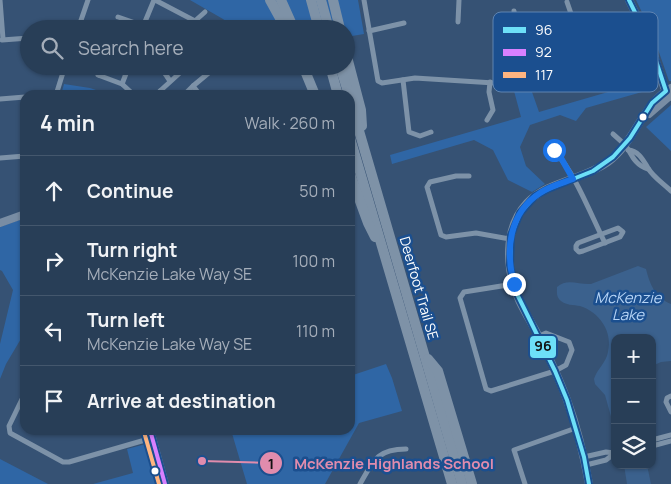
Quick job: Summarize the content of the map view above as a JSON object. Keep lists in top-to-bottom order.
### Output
{
  "streets": {
    "highway": ["Deerfoot Trail SE"]
  },
  "water": ["McKenzie Lake"],
  "places": ["McKenzie Highlands School"],
  "lines": ["transit line 96", "transit line 92", "transit line 117"],
  "legend": ["96", "92", "117"],
  "page": {
    "search": "Search here",
    "heading": ["4 min", "Walk · 260 m"],
    "list": [
      ["Continue", "50 m"],
      ["Turn right", "McKenzie Lake Way SE", "100 m"],
      ["Turn left", "McKenzie Lake Way SE", "110 m"],
      "Arrive at destination"
    ],
    "map_buttons": ["+", "−"]
  }
}
